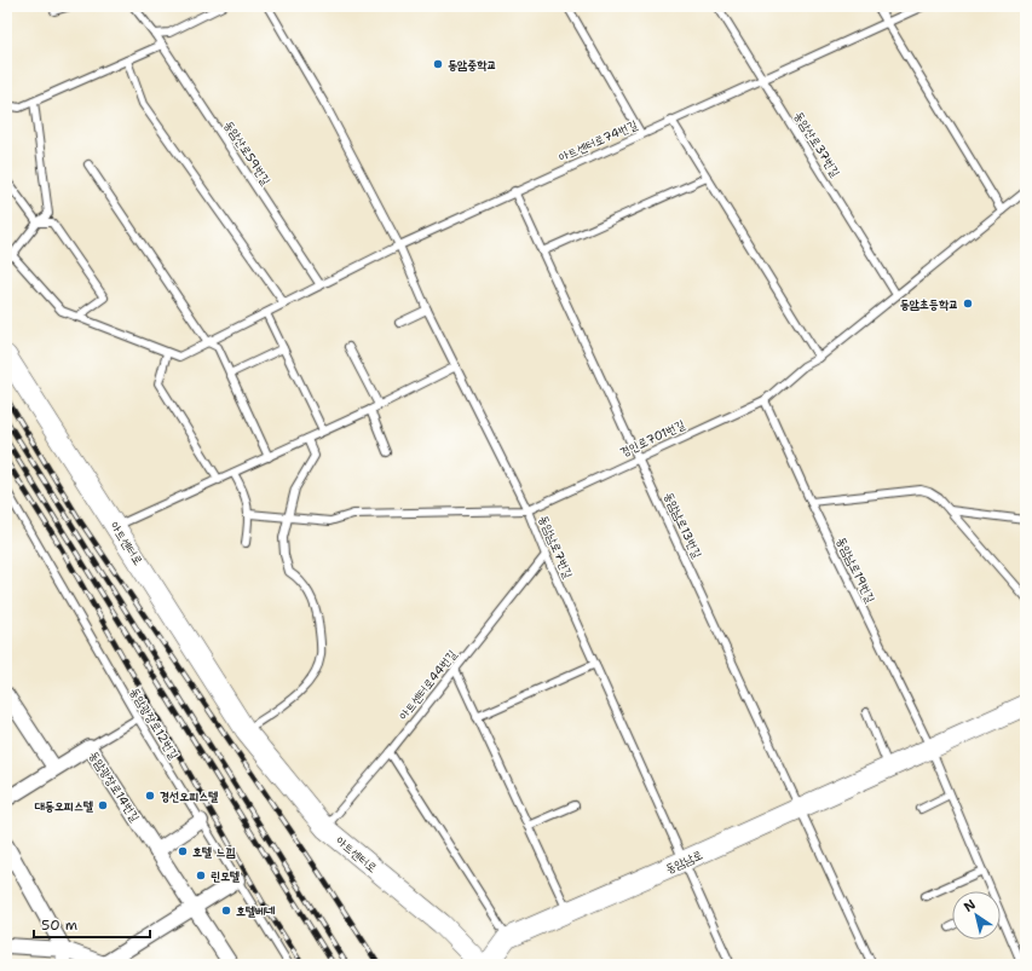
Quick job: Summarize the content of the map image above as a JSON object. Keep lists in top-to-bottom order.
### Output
{
  "streets": {
    "street": ["아트센터로", "동암광장로14번길", "동암남로"],
    "lane": [
      "아트센터로74번길",
      "동암산로37번길",
      "동암산로59번길",
      "경인로701번길",
      "동암남로13번길",
      "동암남로7번길",
      "동암남로19번길",
      "아트센터로44번길",
      "동암광장로12번길"
    ]
  },
  "crossings": [
    ["아트센터로74번길", "동암산로37번길"],
    ["아트센터로74번길", "동암산로59번길"],
    ["아트센터로74번길", "동암남로13번길"],
    ["아트센터로74번길", "동암남로7번길"],
    ["동암산로37번길", "경인로701번길"],
    ["경인로701번길", "동암남로13번길"],
    ["경인로701번길", "동암남로7번길"],
    ["경인로701번길", "동암남로19번길"],
    ["동암남로13번길", "동암남로"],
    ["아트센터로", "아트센터로44번길"],
    ["동암남로7번길", "아트센터로44번길"],
    ["동암남로7번길", "동암남로"],
    ["동암남로19번길", "동암남로"]
  ],
  "places": [
    "동암중학교",
    "동암초등학교",
    "경선오피스텔",
    "대동오피스텔",
    "호텔 느낌",
    "린모텔",
    "호텔베네"
  ],
  "scale_bar": "50 m",
  "north": "top left"
}
